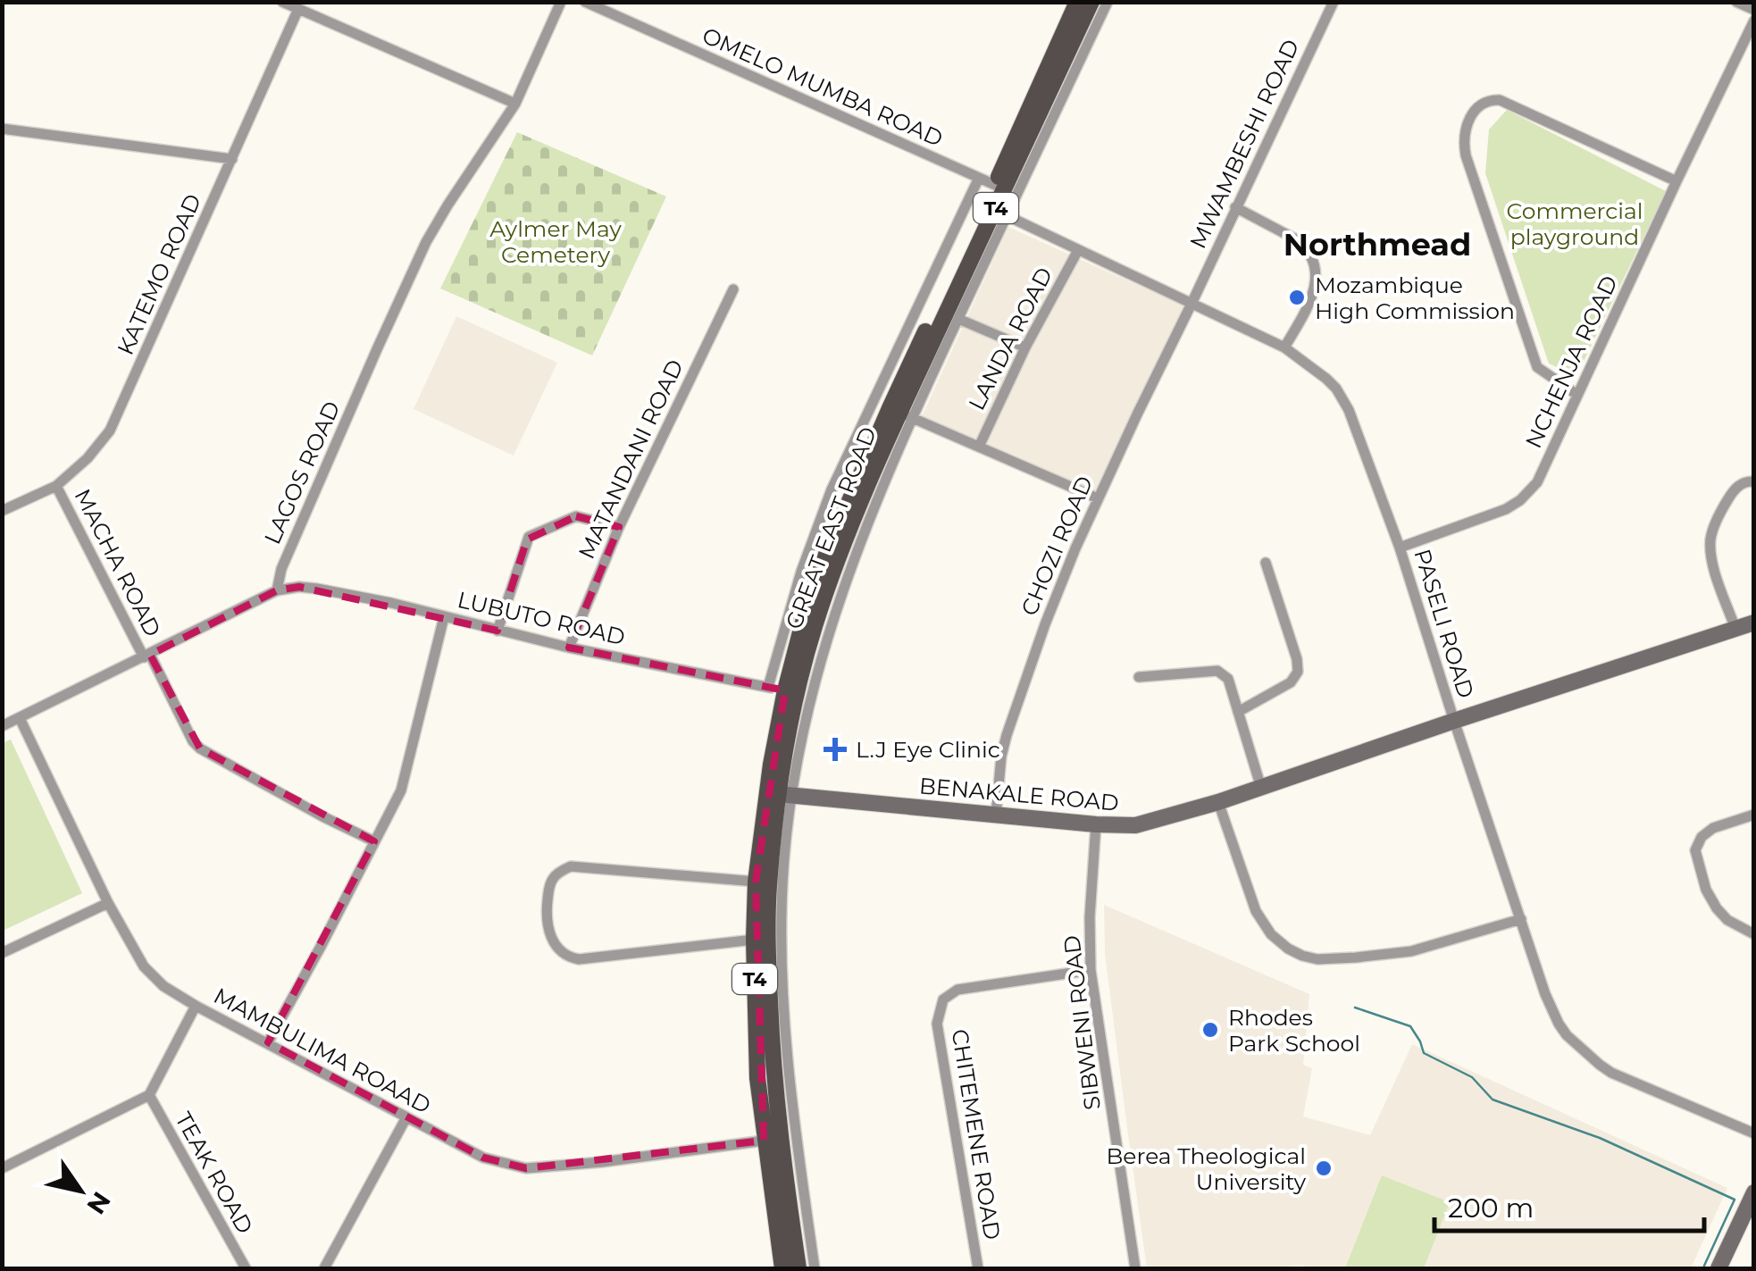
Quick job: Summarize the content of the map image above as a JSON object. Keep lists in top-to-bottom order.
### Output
{
  "streets": {
    "main road": ["T4", "GREAT EAST ROAD"],
    "street": [
      "OMELO MUMBA ROAD",
      "MWAMBESHI ROAD",
      "KATEMO ROAD",
      "LANDA ROAD",
      "NCHENJA ROAD",
      "MATANDANI ROAD",
      "LAGOS ROAD",
      "CHOZI ROAD",
      "MACHA ROAD",
      "LUBUTO ROAD",
      "PASELI ROAD",
      "BENAKALE ROAD",
      "SIBWENI ROAD",
      "MAMBULIMA ROAAD",
      "CHITEMENE ROAD",
      "TEAK ROAD"
    ]
  },
  "crossings": [
    ["OMELO MUMBA ROAD", "GREAT EAST ROAD"],
    ["MWAMBESHI ROAD", "CHOZI ROAD"],
    ["MWAMBESHI ROAD", "PASELI ROAD"],
    ["KATEMO ROAD", "MACHA ROAD"],
    ["LANDA ROAD", "PASELI ROAD"],
    ["NCHENJA ROAD", "PASELI ROAD"],
    ["MATANDANI ROAD", "LUBUTO ROAD"],
    ["LAGOS ROAD", "LUBUTO ROAD"],
    ["GREAT EAST ROAD", "LUBUTO ROAD"],
    ["GREAT EAST ROAD", "PASELI ROAD"],
    ["GREAT EAST ROAD", "BENAKALE ROAD"],
    ["GREAT EAST ROAD", "MAMBULIMA ROAAD"],
    ["CHOZI ROAD", "PASELI ROAD"],
    ["CHOZI ROAD", "BENAKALE ROAD"],
    ["PASELI ROAD", "BENAKALE ROAD"],
    ["BENAKALE ROAD", "SIBWENI ROAD"],
    ["SIBWENI ROAD", "CHITEMENE ROAD"]
  ],
  "districts": ["Northmead"],
  "parks": ["Commercial playground", "Aylmer May Cemetery"],
  "places": {
    "other": ["Mozambique High Commission", "Rhodes Park School", "Berea Theological University"],
    "health": ["L.J Eye Clinic"]
  },
  "scale_bar": "200 m",
  "north": "bottom right"
}
